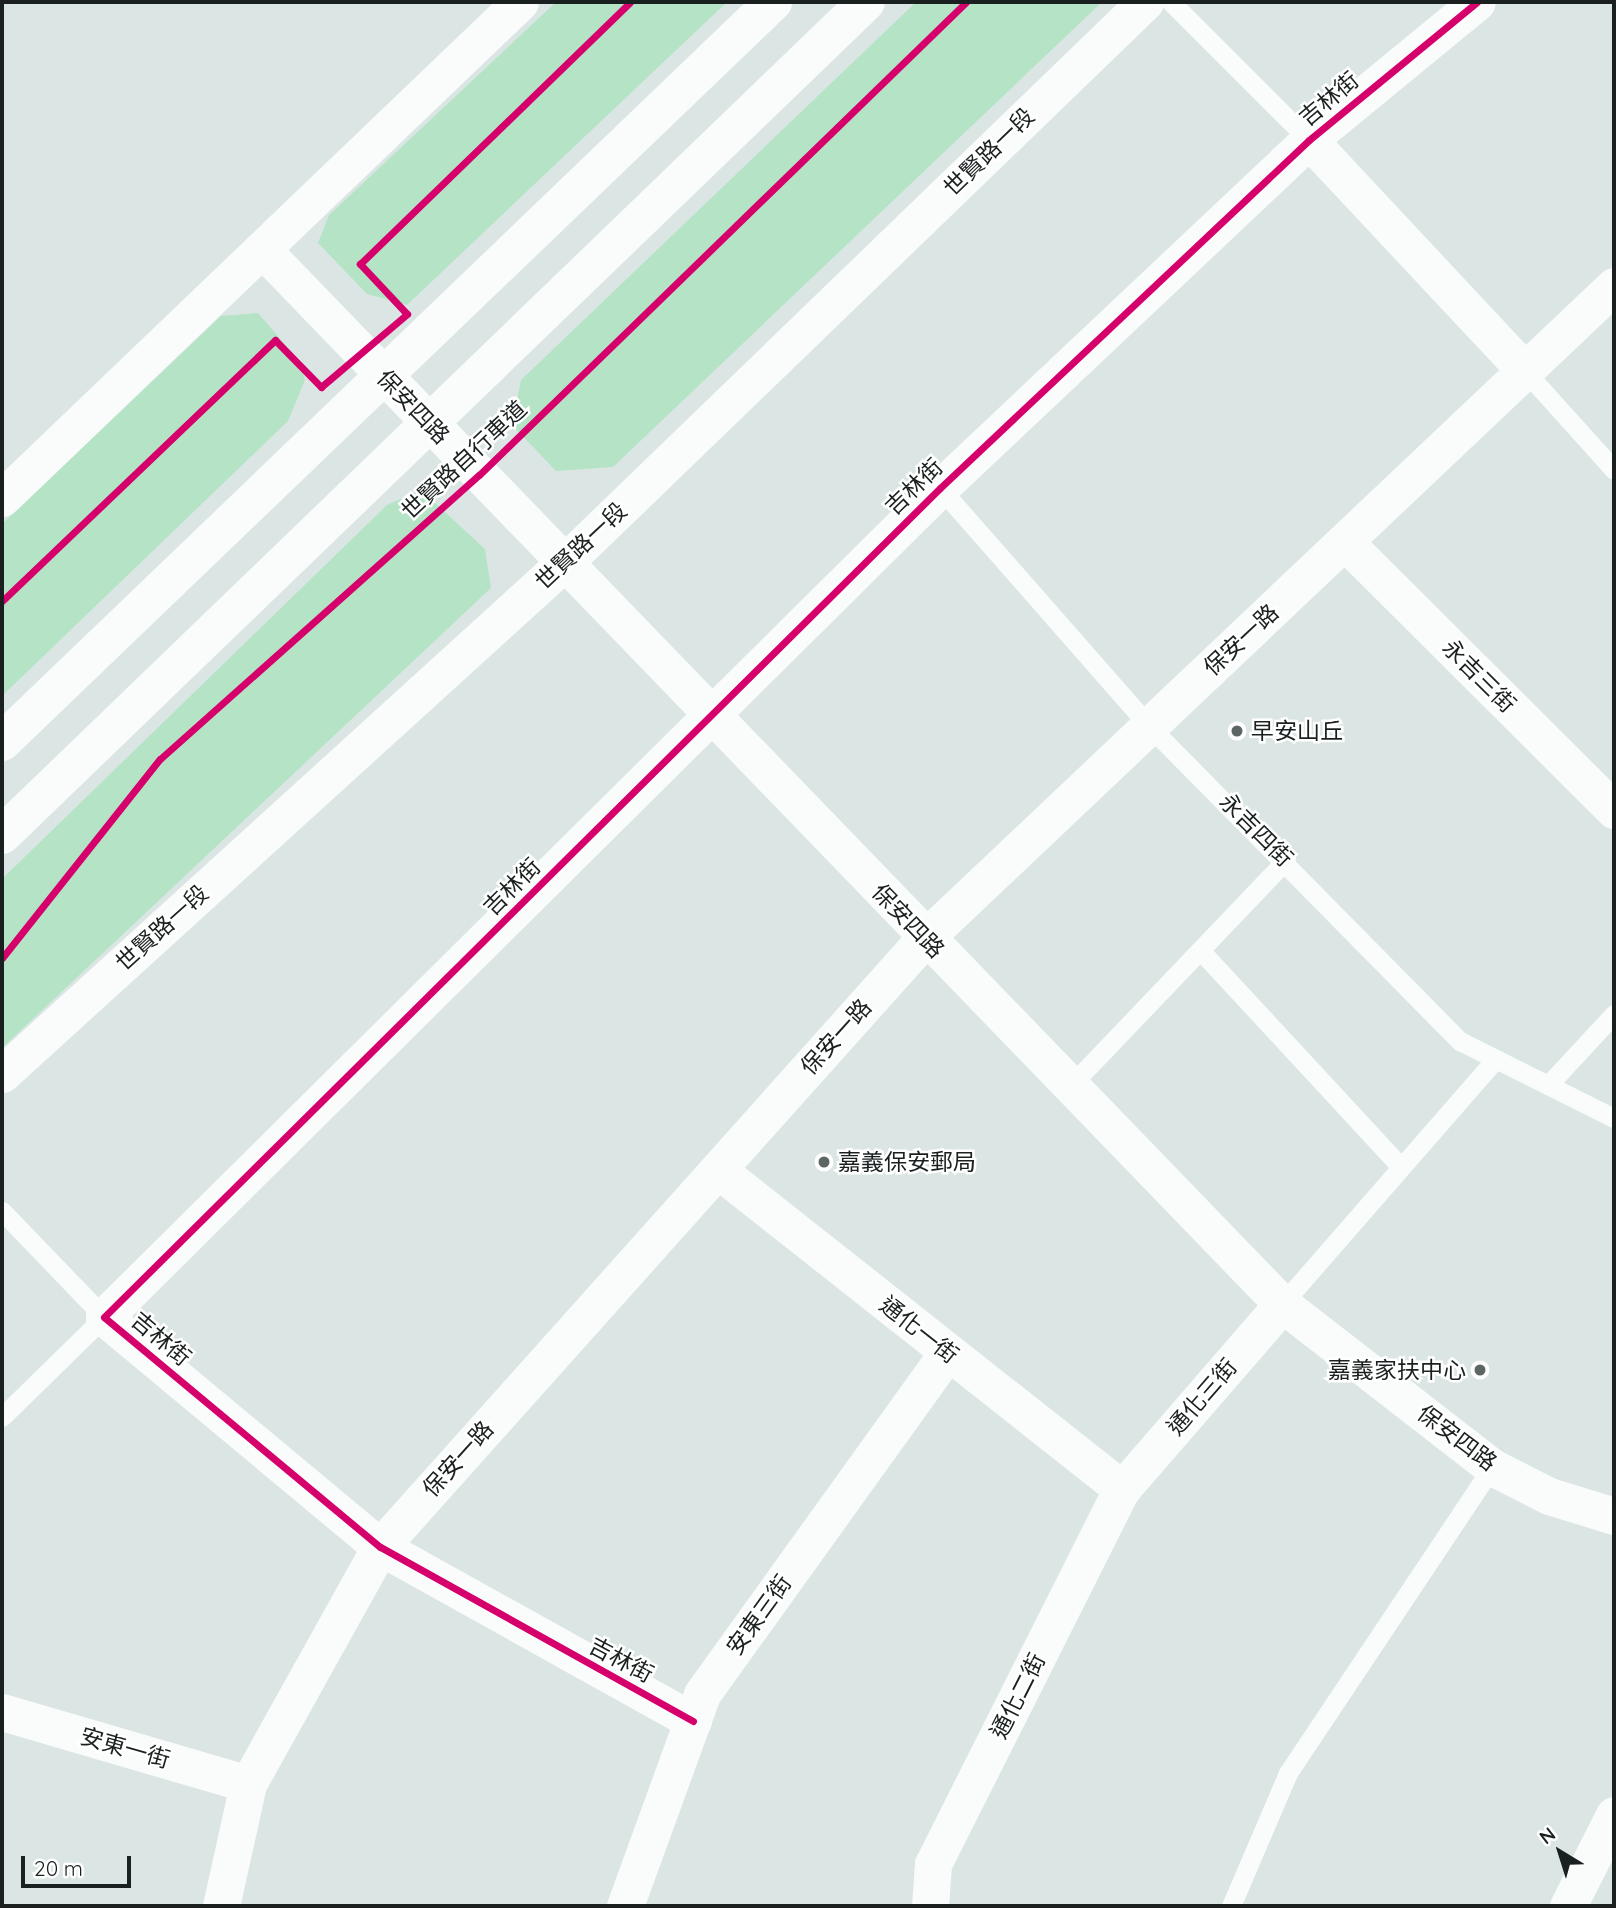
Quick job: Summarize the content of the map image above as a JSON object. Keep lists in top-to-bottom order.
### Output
{
  "streets": {
    "street": [
      "吉林街",
      "世賢路一段",
      "保安四路",
      "保安一路",
      "永吉三街",
      "通化一街",
      "通化三街",
      "安東三街",
      "通化二街",
      "安東一街"
    ],
    "lane": ["永吉四街"],
    "cycle path": ["世賢路自行車道"]
  },
  "crossings": [
    ["吉林街", "保安四路"],
    ["吉林街", "保安一路"],
    ["吉林街", "永吉四街"],
    ["吉林街", "安東三街"],
    ["世賢路一段", "保安四路"],
    ["保安四路", "保安一路"],
    ["保安四路", "通化三街"],
    ["保安一路", "永吉三街"],
    ["保安一路", "永吉四街"],
    ["保安一路", "通化一街"],
    ["保安一路", "安東一街"],
    ["通化一街", "通化三街"],
    ["通化一街", "安東三街"],
    ["通化一街", "通化二街"],
    ["通化三街", "通化二街"]
  ],
  "places": ["早安山丘", "嘉義保安郵局", "嘉義家扶中心"],
  "scale_bar": "20 m",
  "north": "top left"
}
